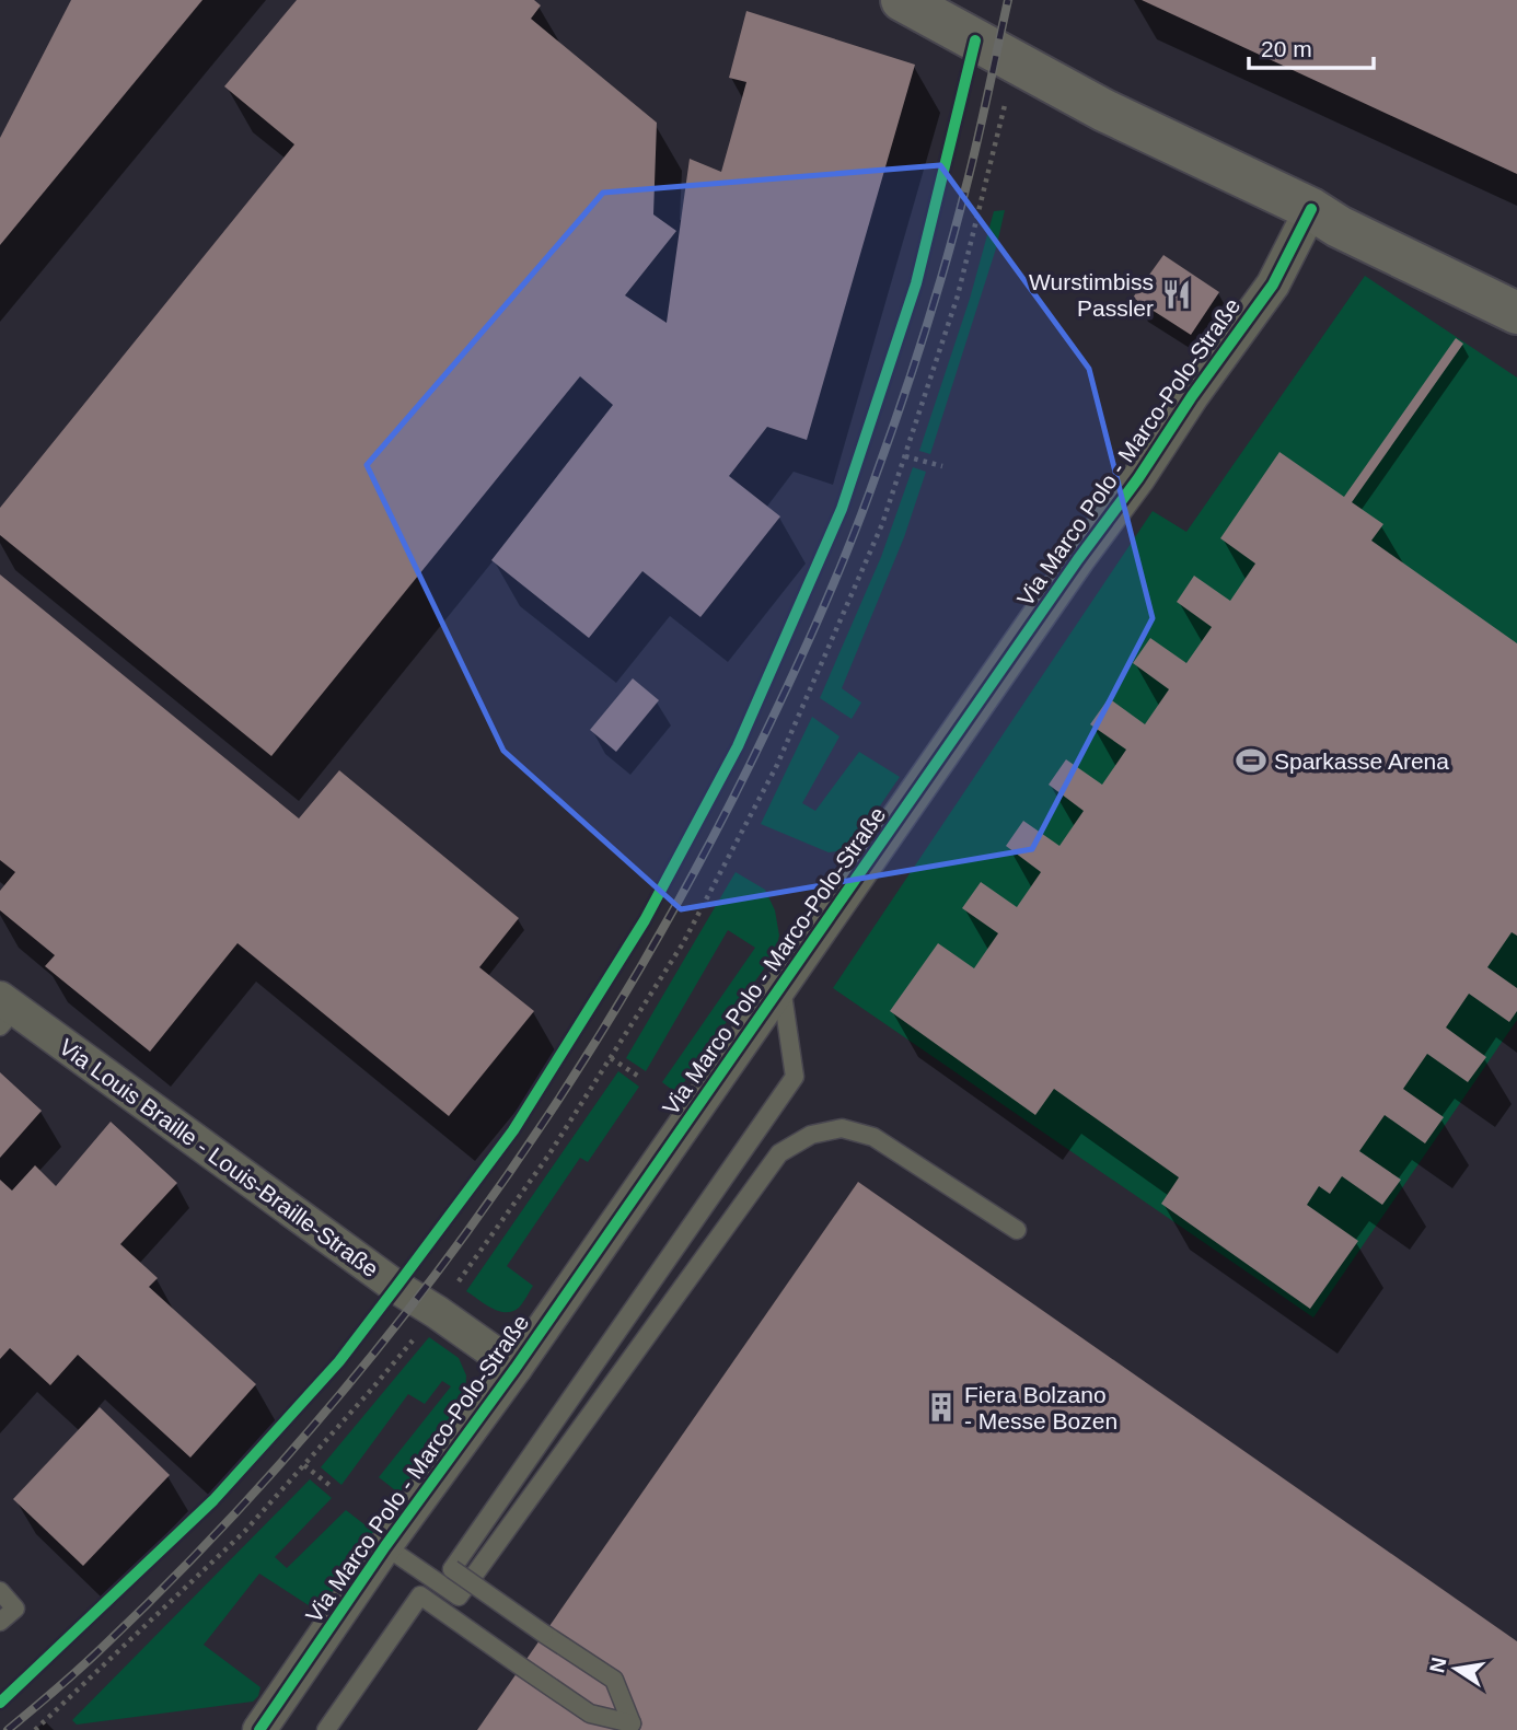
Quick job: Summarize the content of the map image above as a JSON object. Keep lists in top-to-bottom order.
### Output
{
  "streets": {
    "street": ["Via Marco Polo - Marco-Polo-Straße", "Via Louis Braille - Louis-Braille-Straße"]
  },
  "crossings": [
    ["Via Marco Polo - Marco-Polo-Straße", "Via Louis Braille - Louis-Braille-Straße"]
  ],
  "places": {
    "restaurant": ["Wurstimbiss Passler"],
    "sports": ["Sparkasse Arena"],
    "building": ["Fiera Bolzano - Messe Bozen"]
  },
  "scale_bar": "20 m",
  "north": "left"
}
